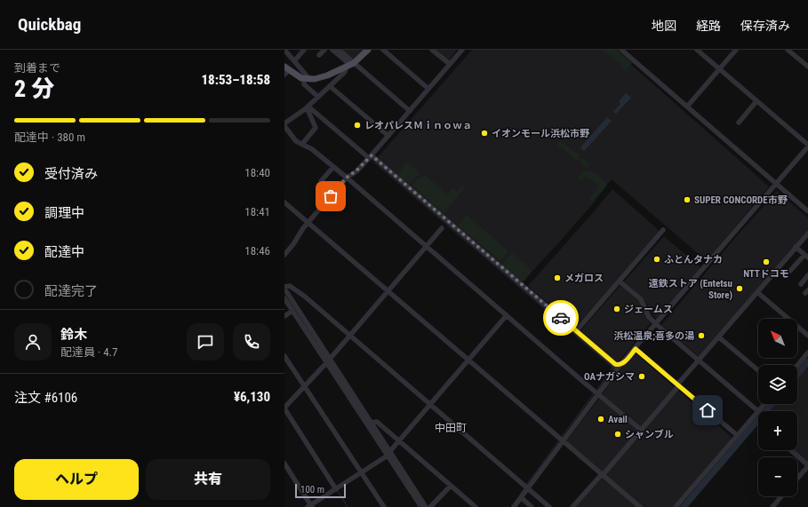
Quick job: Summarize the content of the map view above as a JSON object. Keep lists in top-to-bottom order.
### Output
{
  "districts": ["中田町"],
  "places": [
    "レオパレスＭｉｎｏｗａ",
    "イオンモール浜松市野",
    "SUPER CONCORDE市野",
    "ふとんタナカ",
    "NTTドコモ",
    "メガロス",
    "遠鉄ストア (Entetsu Store)",
    "ジェームス",
    "浜松温泉;喜多の湯",
    "OAナガシマ",
    "Avail",
    "シャンブル"
  ],
  "scale_bar": "100 m",
  "north": "top left",
  "page": {
    "header": "Quickbag",
    "nav": ["地図", "経路", "保存済み"],
    "heading": ["2 分", "到着まで", "18:53–18:58"],
    "panel": [
      "鈴木",
      "配達員 · 4.7",
      "注文 #6106",
      "¥6,130"
    ],
    "bar": "配達中 · 380 m",
    "list": [
      ["受付済み", "18:40"],
      ["調理中", "18:41"],
      ["配達中", "18:46"],
      "配達完了"
    ],
    "map_buttons": ["+", "−"],
    "buttons": ["ヘルプ", "共有"],
    "scale": "100 m"
  }
}
